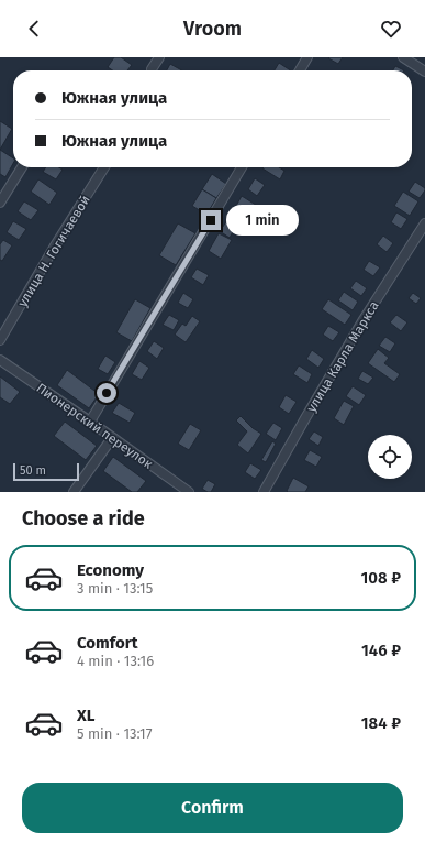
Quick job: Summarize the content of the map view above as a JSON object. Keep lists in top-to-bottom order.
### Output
{
  "streets": {
    "street": ["улица Н. Гогичаевой", "улица Карла Маркса", "Пионерский переулок"]
  },
  "scale_bar": "50 m",
  "page": {
    "header": "Vroom",
    "banner": ["Южная улица", "Южная улица"],
    "bubble": "1 min",
    "scale": "50 m",
    "heading": "Choose a ride",
    "list": [
      {
        "name": "Economy",
        "note": "3 min · 13:15",
        "value": "108 ₽"
      },
      {
        "name": "Comfort",
        "note": "4 min · 13:16",
        "value": "146 ₽"
      },
      {
        "name": "XL",
        "note": "5 min · 13:17",
        "value": "184 ₽"
      }
    ],
    "buttons": "Confirm"
  }
}
